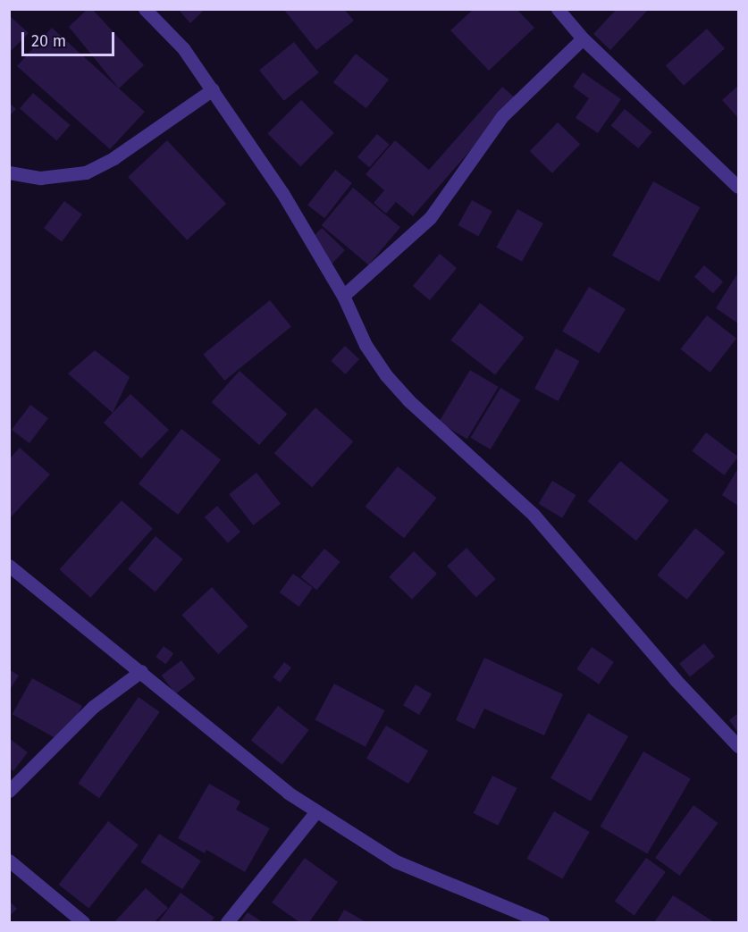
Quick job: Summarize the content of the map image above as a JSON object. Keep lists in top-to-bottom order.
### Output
{
  "scale_bar": "20 m"
}
